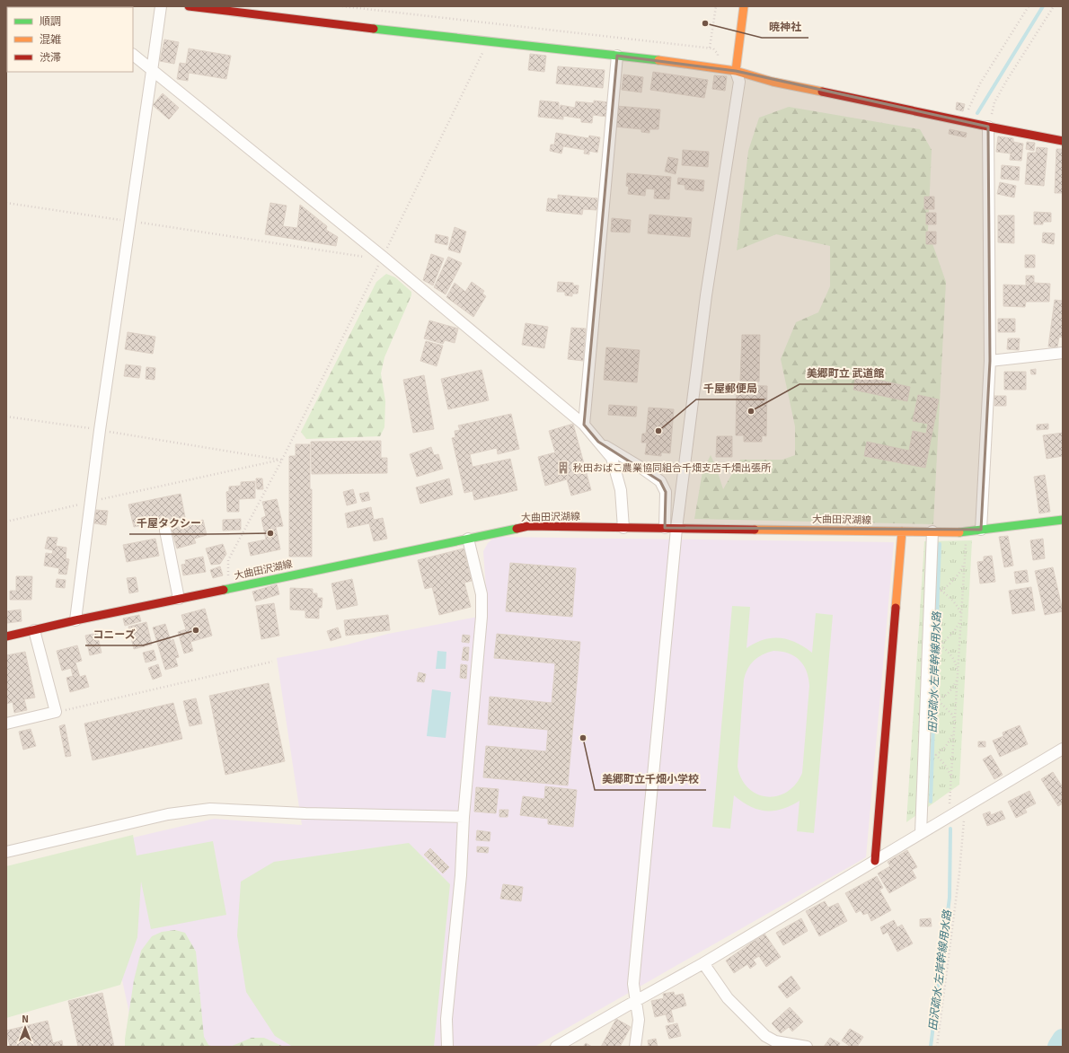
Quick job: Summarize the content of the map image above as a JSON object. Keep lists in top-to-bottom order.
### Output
{
  "streets": {
    "street": ["大曲田沢湖線"]
  },
  "water": ["田沢疏水 左岸幹線用水路"],
  "places": {
    "other": [
      "暁神社",
      "美郷町立 武道館",
      "千屋郵便局",
      "千屋タクシー",
      "コニーズ",
      "美郷町立千畑小学校"
    ],
    "building": ["秋田おばこ農業協同組合千畑支店千畑出張所"]
  },
  "legend": ["順調", "混雑", "渋滞"],
  "north": "top"
}
